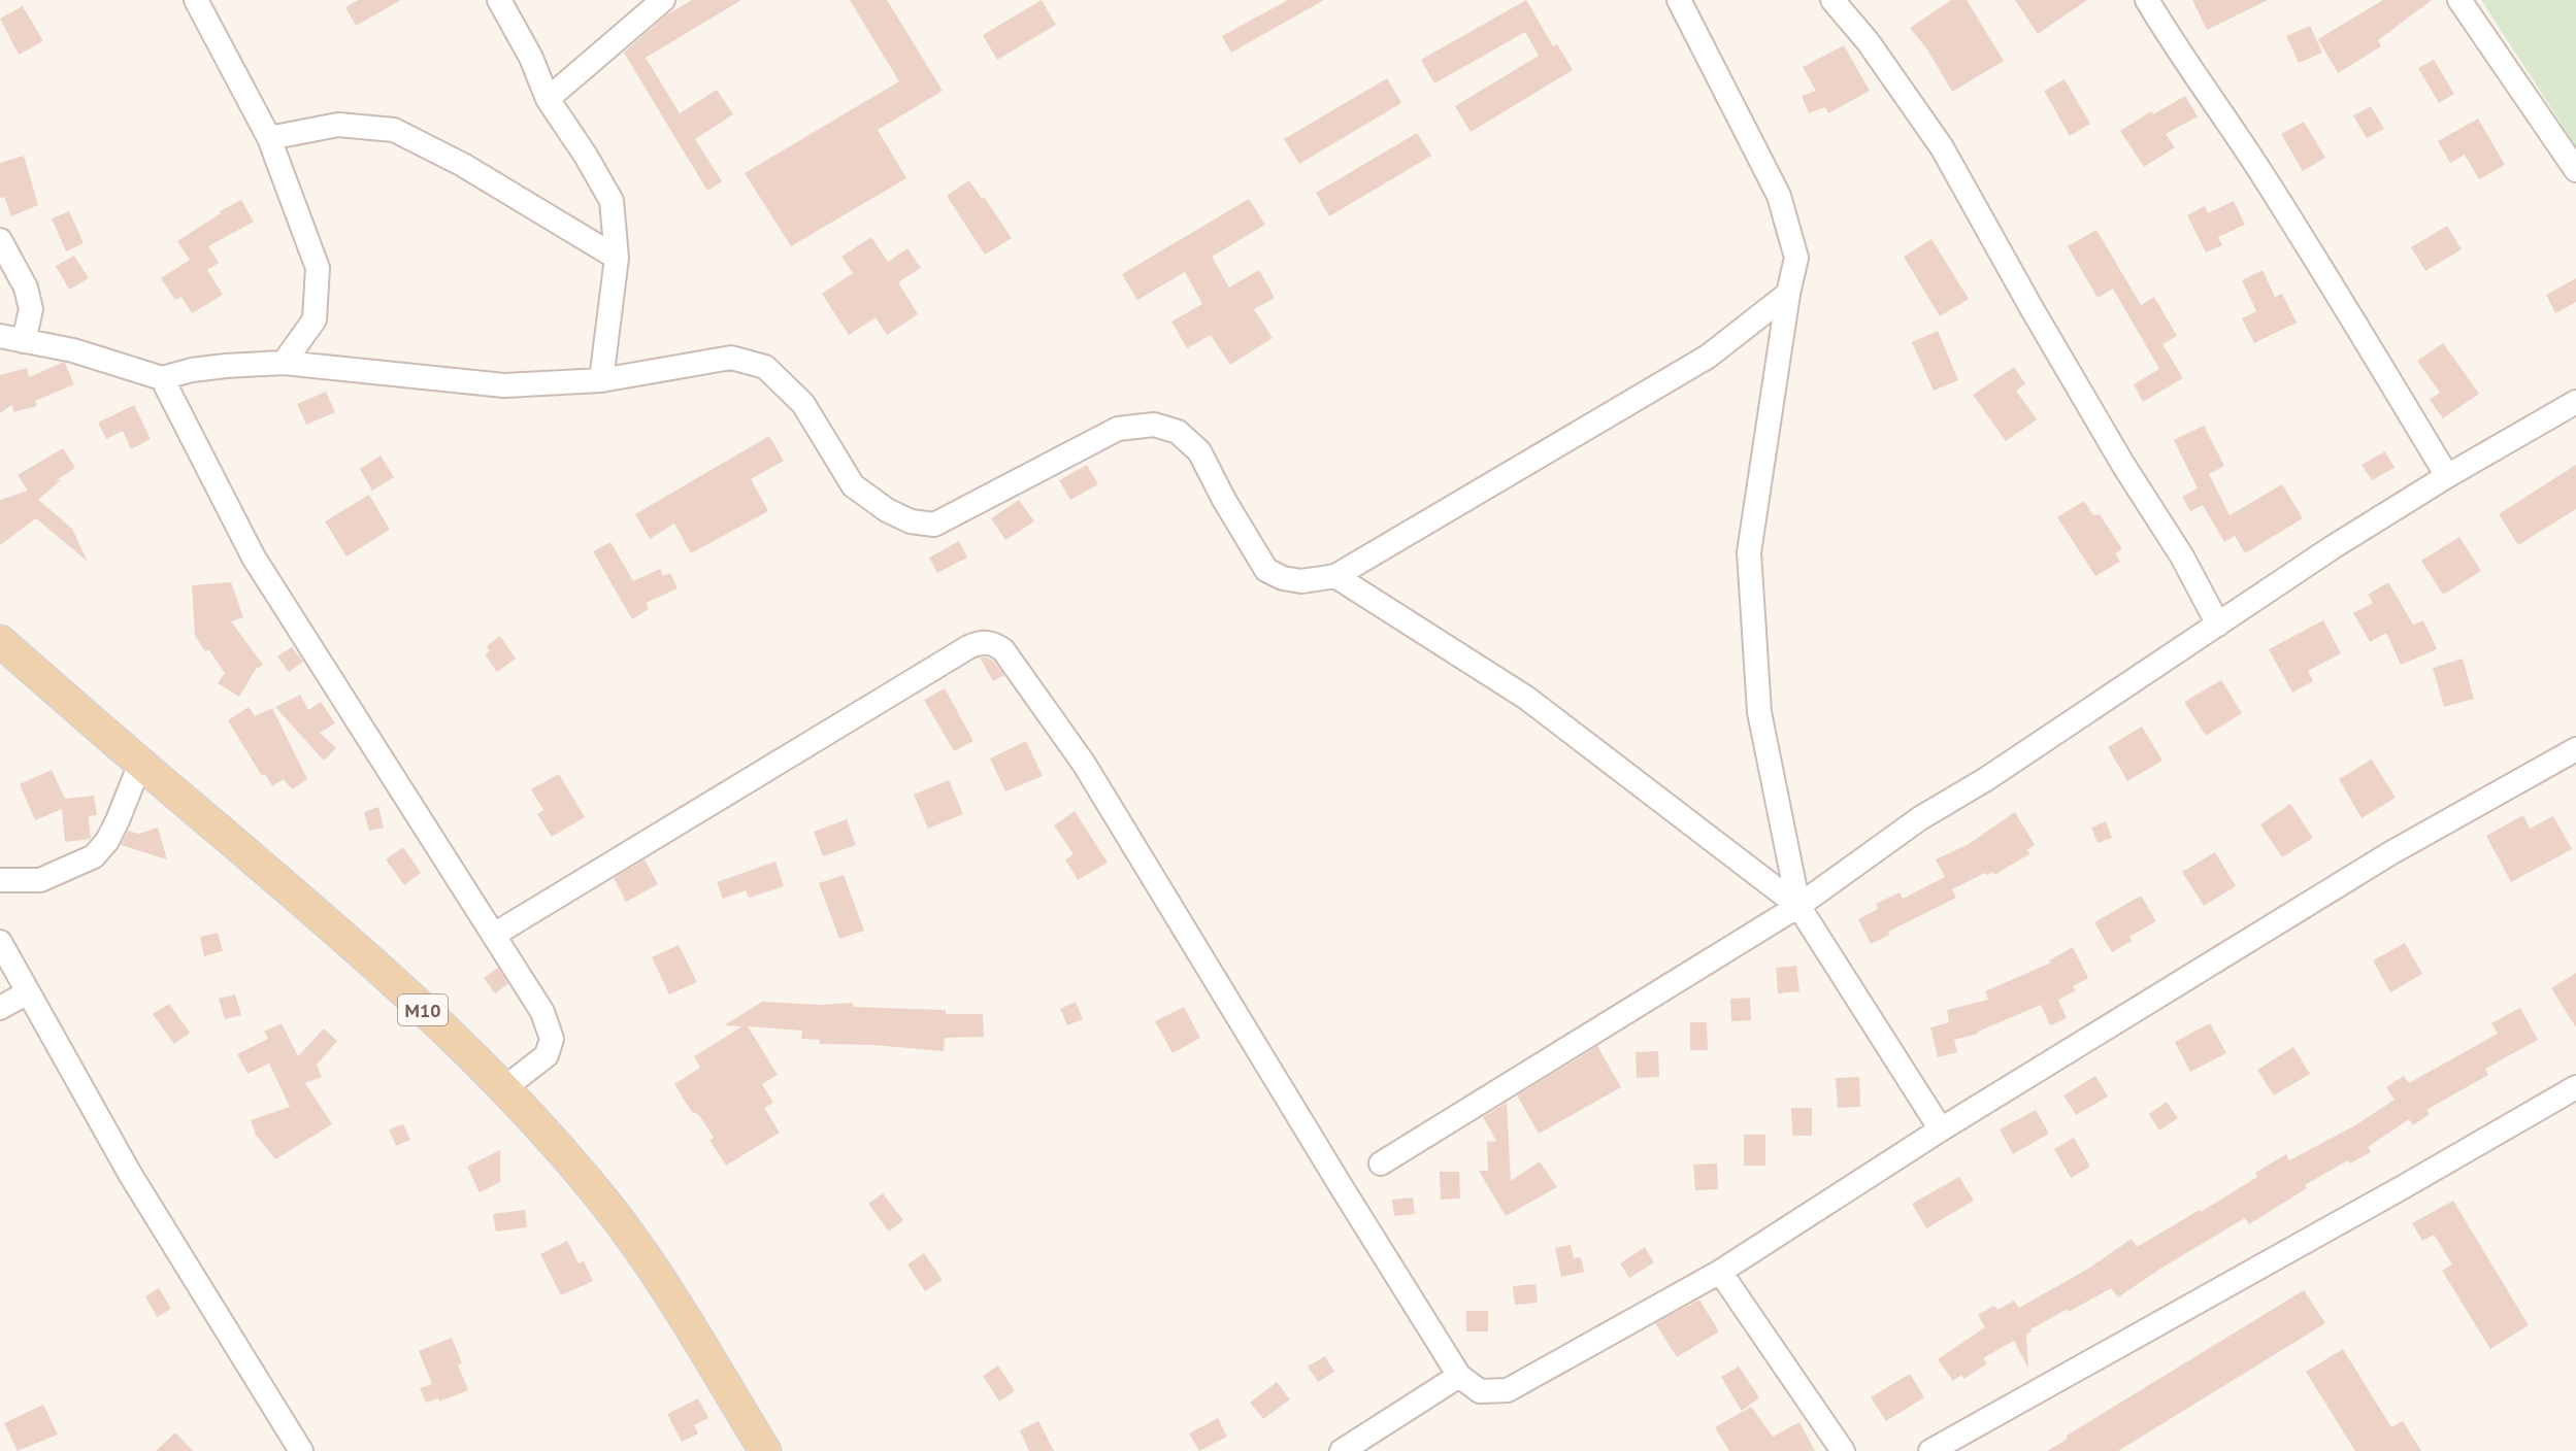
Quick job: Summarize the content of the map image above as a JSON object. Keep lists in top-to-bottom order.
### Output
{
  "streets": {
    "main road": ["M10"]
  }
}
